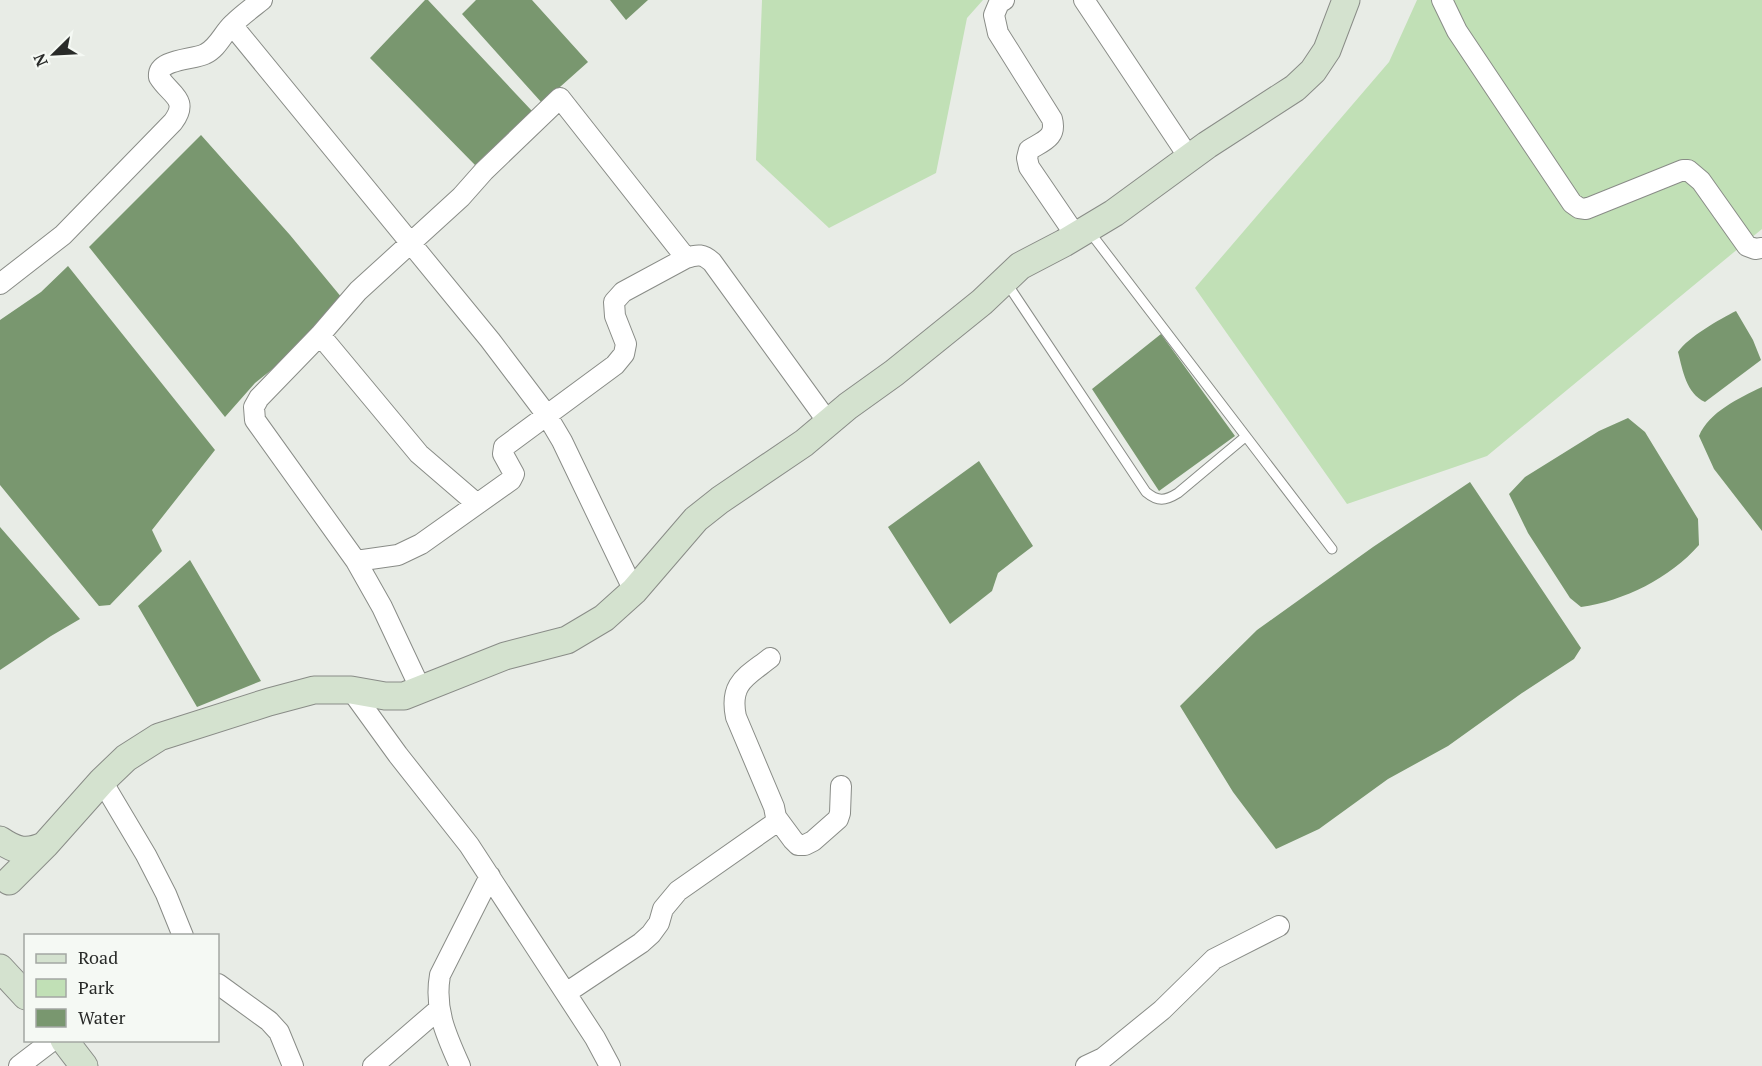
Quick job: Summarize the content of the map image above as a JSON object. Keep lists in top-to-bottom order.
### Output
{
  "legend": ["Road", "Park", "Water"],
  "north": "bottom left"
}
